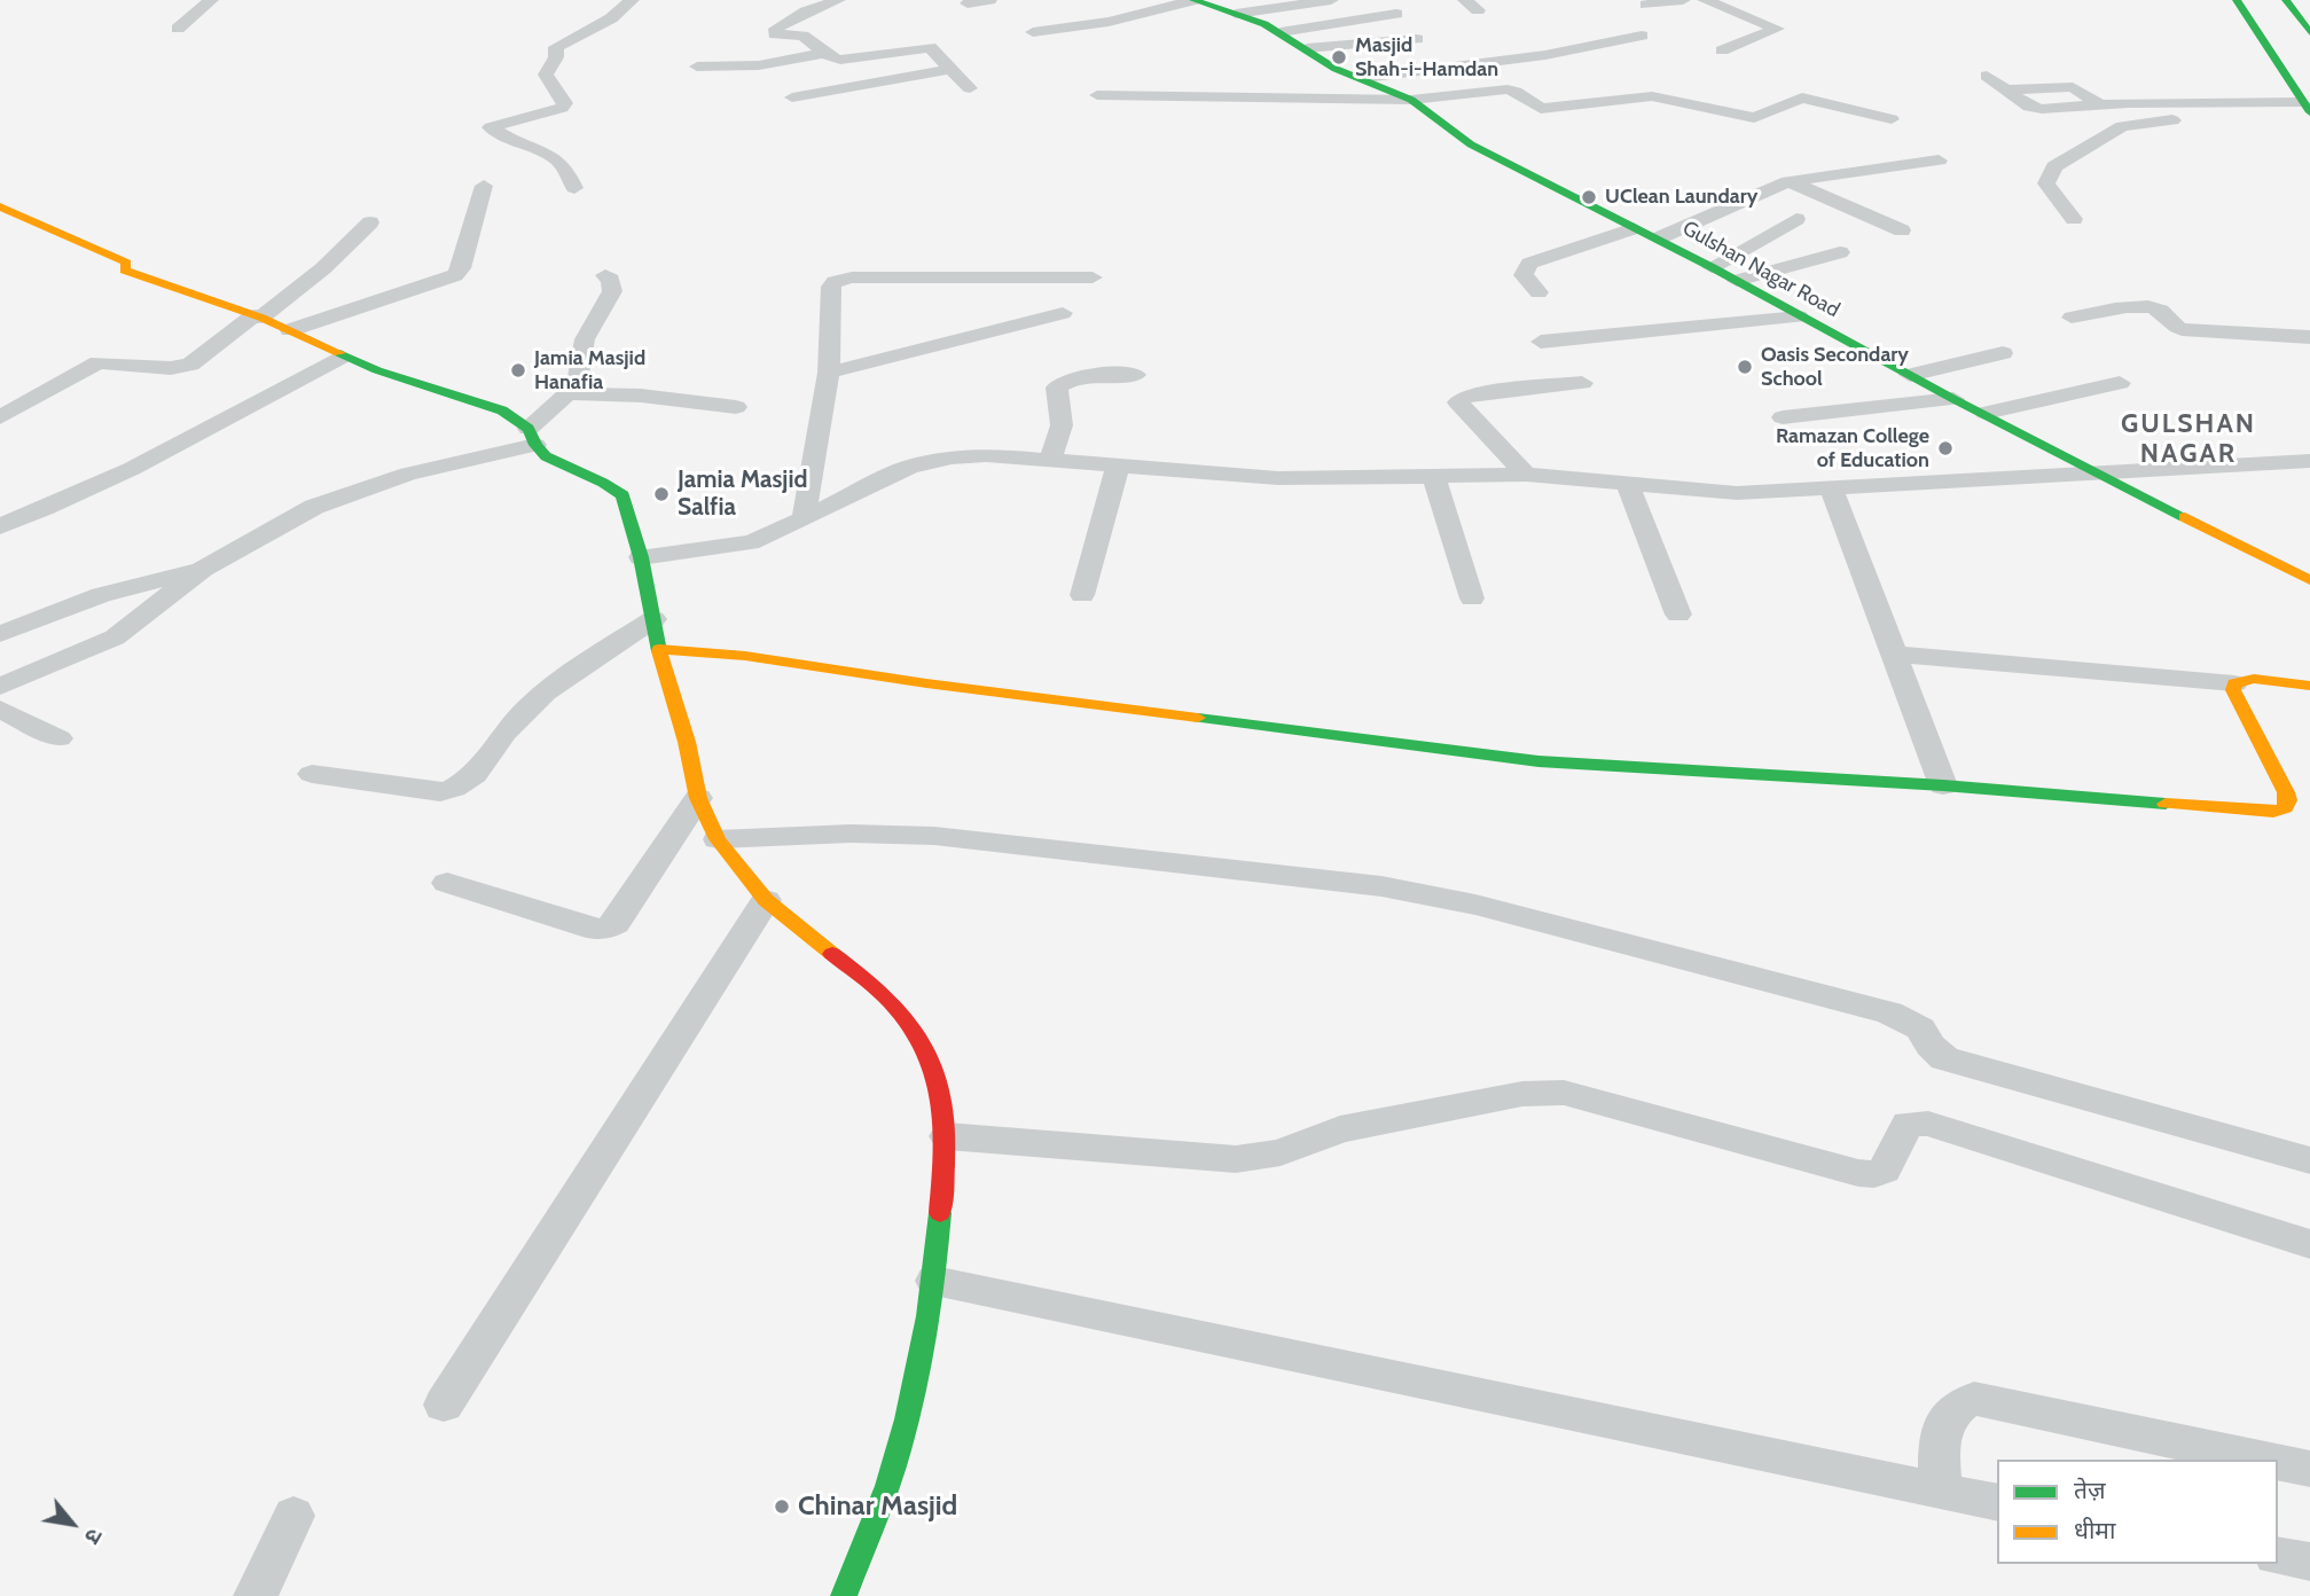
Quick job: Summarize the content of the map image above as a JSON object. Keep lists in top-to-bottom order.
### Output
{
  "streets": {
    "main road": ["Gulshan Nagar Road"]
  },
  "districts": ["GULSHAN NAGAR"],
  "places": [
    "Masjid Shah-i-Hamdan",
    "UClean Laundary",
    "Oasis Secondary School",
    "Jamia Masjid Hanafia",
    "Ramazan College of Education",
    "Jamia Masjid Salfia",
    "Chinar Masjid"
  ],
  "legend": ["तेज़", "धीमा"],
  "north": "bottom right"
}
